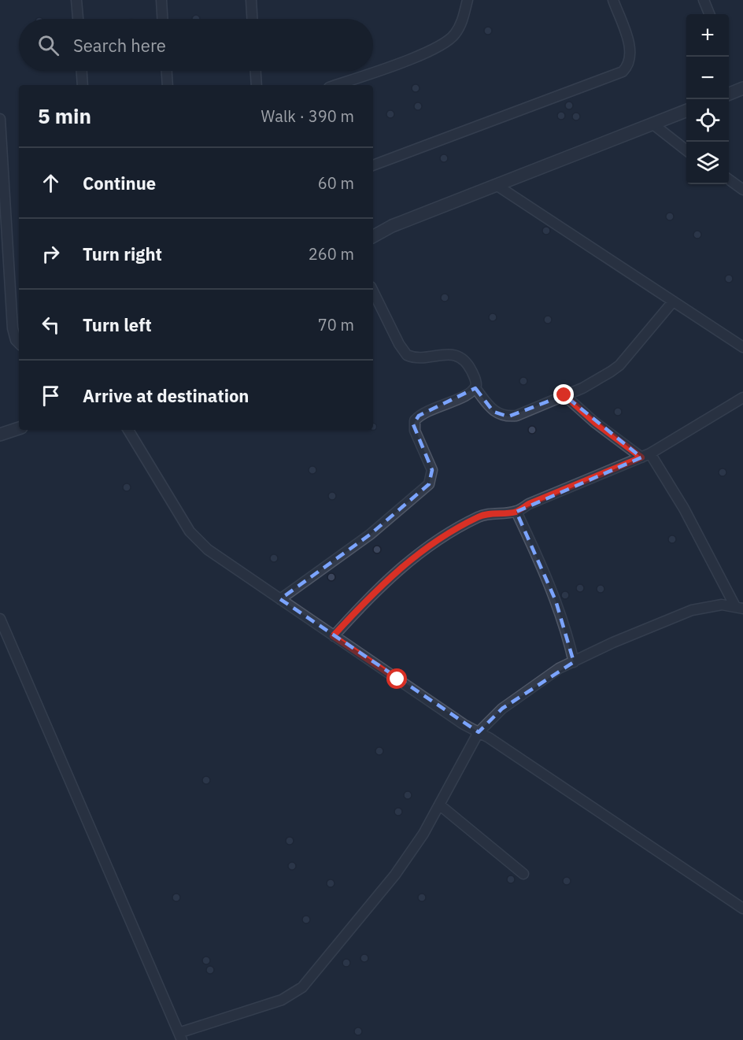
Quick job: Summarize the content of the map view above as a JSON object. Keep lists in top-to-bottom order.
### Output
{
  "page": {
    "map_buttons": ["+", "−"],
    "search": "Search here",
    "heading": ["5 min", "Walk · 390 m"],
    "list": [
      ["Continue", "60 m"],
      ["Turn right", "260 m"],
      ["Turn left", "70 m"],
      "Arrive at destination"
    ]
  }
}
